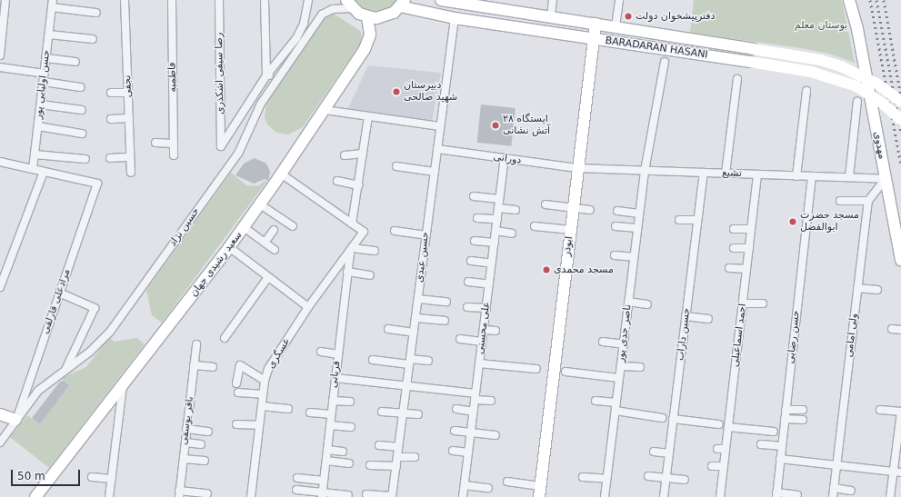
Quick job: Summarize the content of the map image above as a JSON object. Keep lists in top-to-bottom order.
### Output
{
  "streets": {
    "main road": [
      "BARADARAN HASANI",
      "مهدوی",
      "ابوذر",
      "سعید رشیدی جهان"
    ],
    "street": [
      "رضا سیفی اشکذری",
      "فاطمیه",
      "حسن اولیایی پور",
      "نجفی",
      "دورانی",
      "تشیع",
      "حسین نژاد",
      "حسین عبدی",
      "مرادعلی قارلقی",
      "علی محسنی",
      "ناصر جدی پور",
      "حسین داراب",
      "احمد اسماعیلی",
      "ولی امامی",
      "حسن رضایی",
      "عسگری",
      "قربانی",
      "باقر یوسفی"
    ]
  },
  "crossings": [
    ["BARADARAN HASANI", "ابوذر"],
    ["BARADARAN HASANI", "حسین عبدی"],
    ["مهدوی", "تشیع"],
    ["دورانی", "تشیع"],
    ["دورانی", "ابوذر"],
    ["دورانی", "حسین عبدی"],
    ["دورانی", "علی محسنی"],
    ["تشیع", "ابوذر"],
    ["تشیع", "ناصر جدی پور"],
    ["تشیع", "حسین داراب"],
    ["تشیع", "احمد اسماعیلی"],
    ["تشیع", "حسن رضایی"],
    ["حسین نژاد", "مرادعلی قارلقی"],
    ["عسگری", "قربانی"]
  ],
  "parks": ["بوستان معلم"],
  "places": [
    "دفترپیشخوان دولت",
    "دبیرستان شهید صالحی",
    "ایستگاه ۲۸ آتش نشانی",
    "مسجد حضرت ابوالفضل",
    "مسجد محمدی"
  ],
  "scale_bar": "50 m"
}
